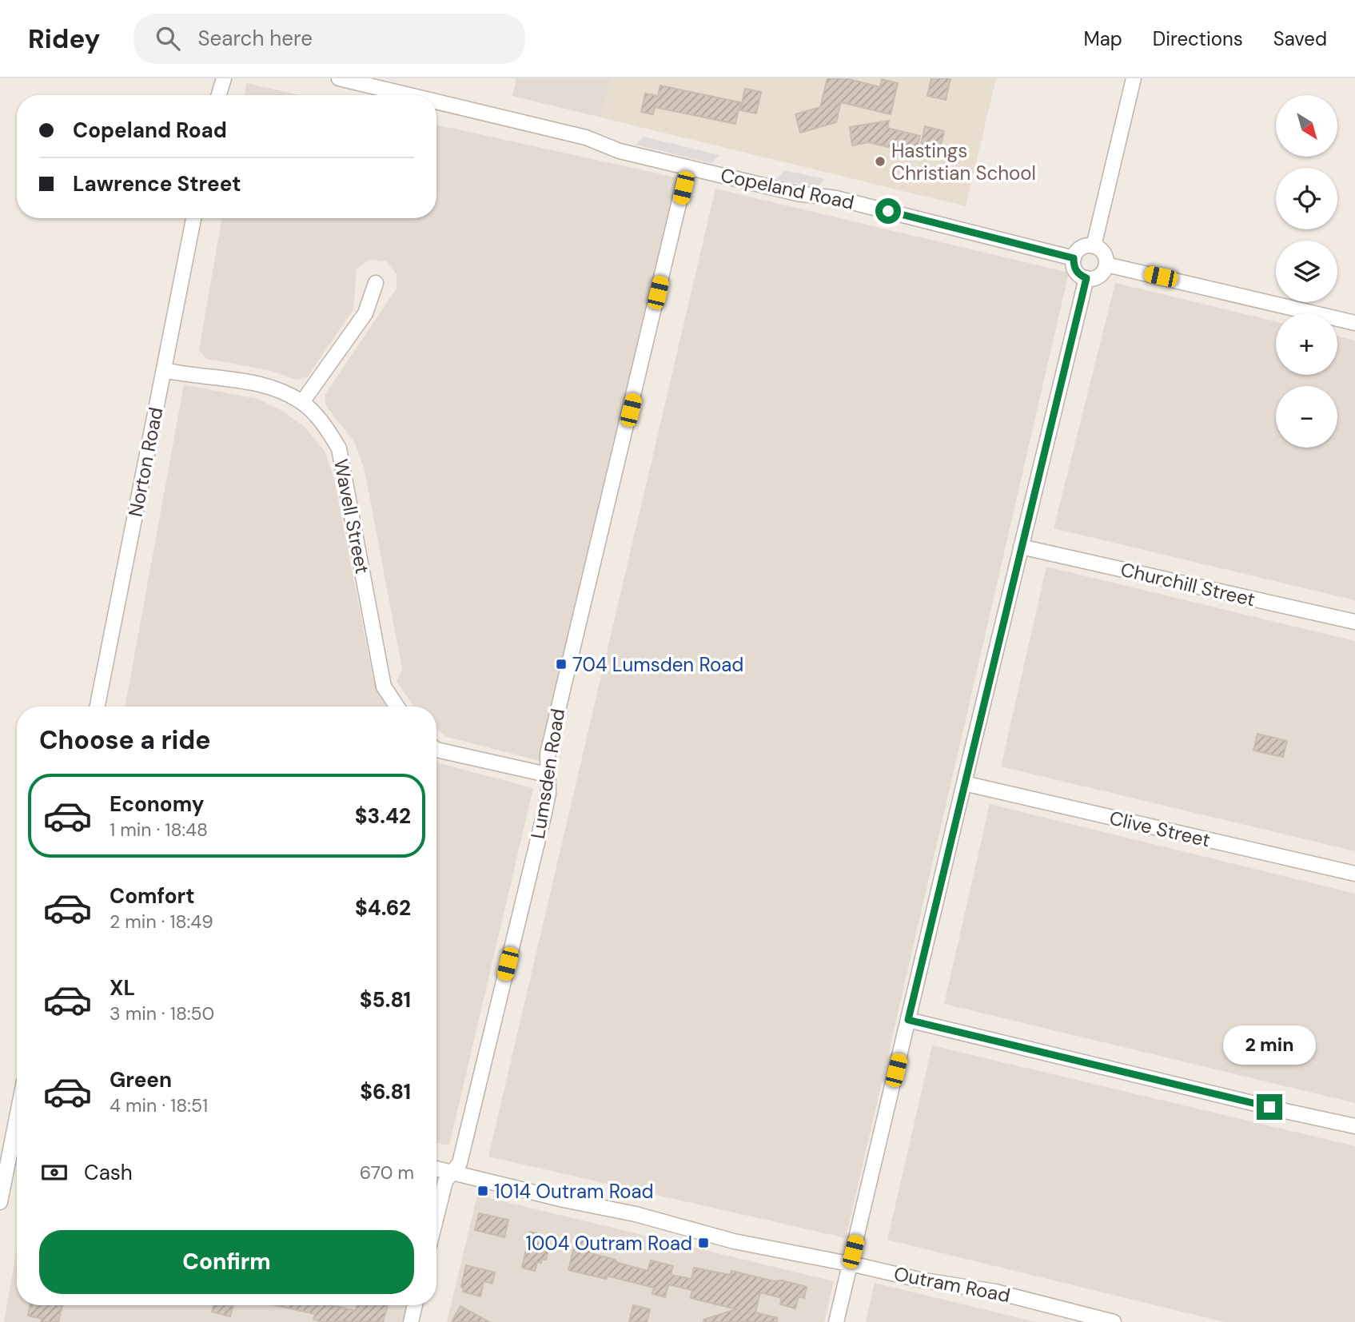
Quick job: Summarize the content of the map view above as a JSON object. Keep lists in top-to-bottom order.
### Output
{
  "streets": {
    "street": [
      "Copeland Road",
      "Norton Road",
      "Wavell Street",
      "Churchill Street",
      "Lumsden Road",
      "Clive Street",
      "Outram Road"
    ]
  },
  "crossings": [
    ["Copeland Road", "Lumsden Road"],
    ["Norton Road", "Wavell Street"],
    ["Lumsden Road", "Outram Road"]
  ],
  "places": {
    "other": ["Hastings Christian School"],
    "transit": ["704 Lumsden Road", "1014 Outram Road", "1004 Outram Road"]
  },
  "north": "bottom right",
  "page": {
    "header": "Ridey",
    "search": "Search here",
    "nav": ["Map", "Directions", "Saved"],
    "map_buttons": ["+", "−"],
    "banner": ["Copeland Road", "Lawrence Street"],
    "heading": "Choose a ride",
    "list": [
      {
        "name": "Economy",
        "note": "1 min · 18:48",
        "value": "$3.42"
      },
      {
        "name": "Comfort",
        "note": "2 min · 18:49",
        "value": "$4.62"
      },
      {
        "name": "XL",
        "note": "3 min · 18:50",
        "value": "$5.81"
      },
      {
        "name": "Green",
        "note": "4 min · 18:51",
        "value": "$6.81"
      }
    ],
    "bubble": "2 min",
    "pay": ["Cash", "670 m"],
    "buttons": "Confirm"
  }
}
